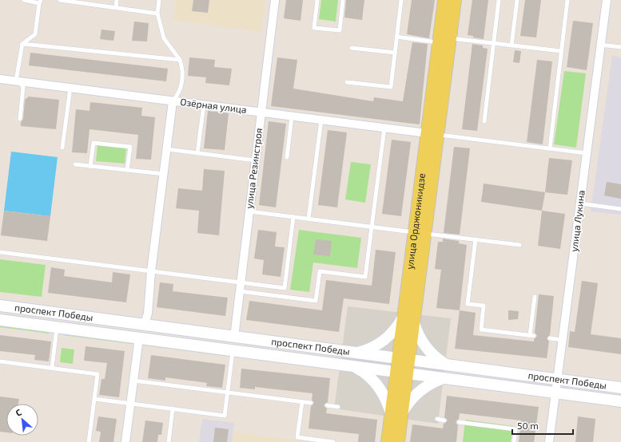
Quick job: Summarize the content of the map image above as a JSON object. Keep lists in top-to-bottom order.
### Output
{
  "streets": {
    "main road": ["улица Орджоникидзе", "проспект Победы"],
    "street": ["Озёрная улица", "улица Резинстроя", "улица Лукина"]
  },
  "crossings": [
    ["Озёрная улица", "улица Резинстроя"],
    ["Озёрная улица", "улица Орджоникидзе"],
    ["улица Резинстроя", "проспект Победы"],
    ["улица Орджоникидзе", "проспект Победы"],
    ["улица Лукина", "проспект Победы"]
  ],
  "scale_bar": "50 m",
  "north": "top left"
}
